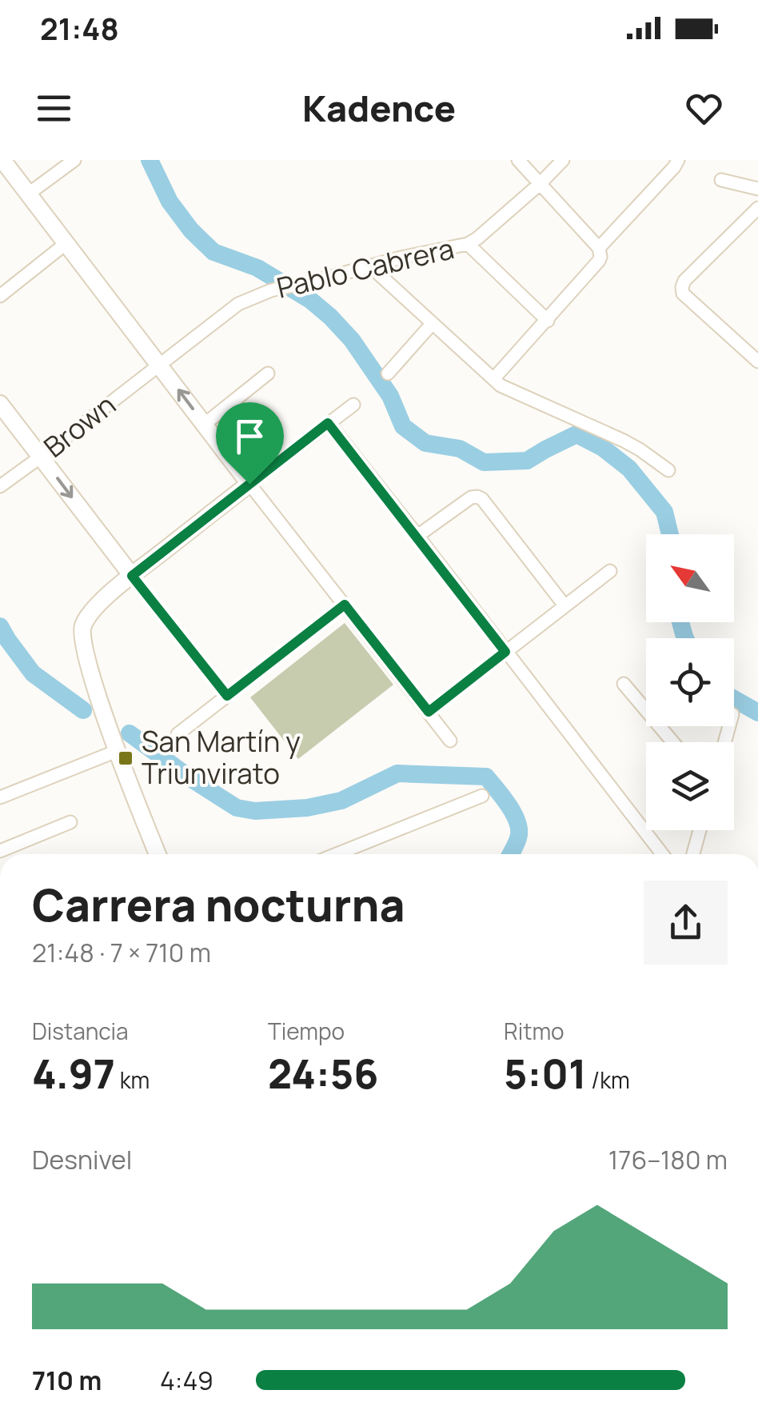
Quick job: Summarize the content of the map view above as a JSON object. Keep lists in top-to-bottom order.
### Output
{
  "streets": {
    "street": ["Pablo Cabrera", "Brown"]
  },
  "crossings": [
    ["Pablo Cabrera", "Brown"]
  ],
  "places": {
    "transit": ["San Martín y Triunvirato"]
  },
  "north": "top left",
  "page": {
    "status": "21:48",
    "header": "Kadence",
    "heading": ["Carrera nocturna", "21:48 · 7 × 710 m"],
    "stats": [
      ["Distancia", "4.97 km"],
      ["Tiempo", "24:56"],
      ["Ritmo", "5:01 /km"]
    ],
    "chart": ["Desnivel", "176–180 m"],
    "list": [
      {
        "name": "710 m",
        "note": "4:49"
      }
    ]
  }
}
